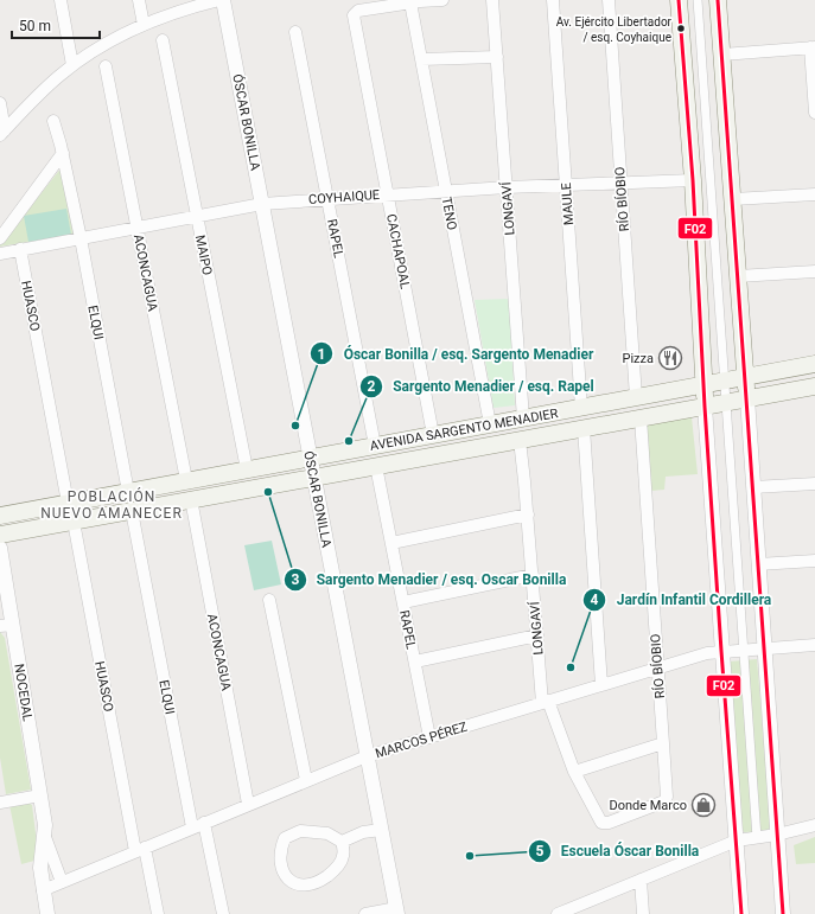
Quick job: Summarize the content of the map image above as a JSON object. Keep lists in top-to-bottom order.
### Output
{
  "streets": {
    "main road": ["AVENIDA SARGENTO MENADIER"],
    "street": [
      "ÓSCAR BONILLA",
      "COYHAIQUE",
      "RÍO BÍOBIO",
      "MAULE",
      "LONGAVÍ",
      "TENO",
      "RAPEL",
      "CACHAPOAL",
      "MAIPO",
      "ACONCAGUA",
      "HUASCO",
      "ELQUI",
      "NOCEDAL",
      "MARCOS PÉREZ"
    ]
  },
  "crossings": [
    ["ÓSCAR BONILLA", "COYHAIQUE"],
    ["ÓSCAR BONILLA", "AVENIDA SARGENTO MENADIER"],
    ["ÓSCAR BONILLA", "MARCOS PÉREZ"],
    ["COYHAIQUE", "RÍO BÍOBIO"],
    ["COYHAIQUE", "MAULE"],
    ["COYHAIQUE", "LONGAVÍ"],
    ["COYHAIQUE", "TENO"],
    ["COYHAIQUE", "RAPEL"],
    ["COYHAIQUE", "CACHAPOAL"],
    ["COYHAIQUE", "MAIPO"],
    ["COYHAIQUE", "ACONCAGUA"],
    ["COYHAIQUE", "HUASCO"],
    ["COYHAIQUE", "ELQUI"],
    ["RÍO BÍOBIO", "LONGAVÍ"],
    ["RÍO BÍOBIO", "AVENIDA SARGENTO MENADIER"],
    ["RÍO BÍOBIO", "MARCOS PÉREZ"],
    ["MAULE", "AVENIDA SARGENTO MENADIER"],
    ["LONGAVÍ", "AVENIDA SARGENTO MENADIER"],
    ["LONGAVÍ", "MARCOS PÉREZ"],
    ["TENO", "CACHAPOAL"],
    ["TENO", "AVENIDA SARGENTO MENADIER"],
    ["RAPEL", "AVENIDA SARGENTO MENADIER"],
    ["RAPEL", "MARCOS PÉREZ"],
    ["CACHAPOAL", "AVENIDA SARGENTO MENADIER"],
    ["MAIPO", "AVENIDA SARGENTO MENADIER"],
    ["ACONCAGUA", "AVENIDA SARGENTO MENADIER"],
    ["ACONCAGUA", "MARCOS PÉREZ"],
    ["HUASCO", "AVENIDA SARGENTO MENADIER"],
    ["HUASCO", "MARCOS PÉREZ"],
    ["ELQUI", "AVENIDA SARGENTO MENADIER"],
    ["ELQUI", "MARCOS PÉREZ"],
    ["NOCEDAL", "MARCOS PÉREZ"]
  ],
  "districts": ["POBLACIÓN NUEVO AMANECER"],
  "places": {
    "other": [
      "Av. Ejército Libertador / esq. Coyhaique",
      "Óscar Bonilla / esq. Sargento Menadier",
      "Sargento Menadier / esq. Rapel",
      "Sargento Menadier / esq. Oscar Bonilla",
      "Jardín Infantil Cordillera",
      "Escuela Óscar Bonilla"
    ],
    "restaurant": ["Pizza"],
    "shop": ["Donde Marco"]
  },
  "lines": ["transit line F02"],
  "scale_bar": "50 m"
}
